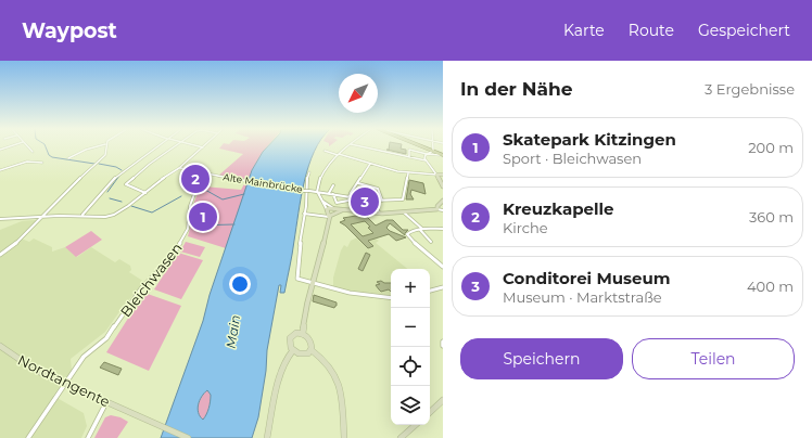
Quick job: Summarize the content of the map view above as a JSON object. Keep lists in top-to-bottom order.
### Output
{
  "streets": {
    "main road": ["Nordtangente"],
    "street": ["Alte Mainbrücke", "Bleichwasen"]
  },
  "crossings": [
    ["Alte Mainbrücke", "Bleichwasen"]
  ],
  "water": ["Main"],
  "north": "bottom left",
  "page": {
    "header": "Waypost",
    "nav": ["Karte", "Route", "Gespeichert"],
    "heading": ["In der Nähe", "3 Ergebnisse"],
    "list": [
      {
        "mark": "1",
        "name": "Skatepark Kitzingen",
        "note": "Sport · Bleichwasen",
        "value": "200 m"
      },
      {
        "mark": "2",
        "name": "Kreuzkapelle",
        "note": "Kirche",
        "value": "360 m"
      },
      {
        "mark": "3",
        "name": "Conditorei Museum",
        "note": "Museum · Marktstraße",
        "value": "400 m"
      }
    ],
    "pins": ["2", "3", "1"],
    "map_buttons": ["+", "−"],
    "buttons": ["Speichern", "Teilen"]
  }
}
